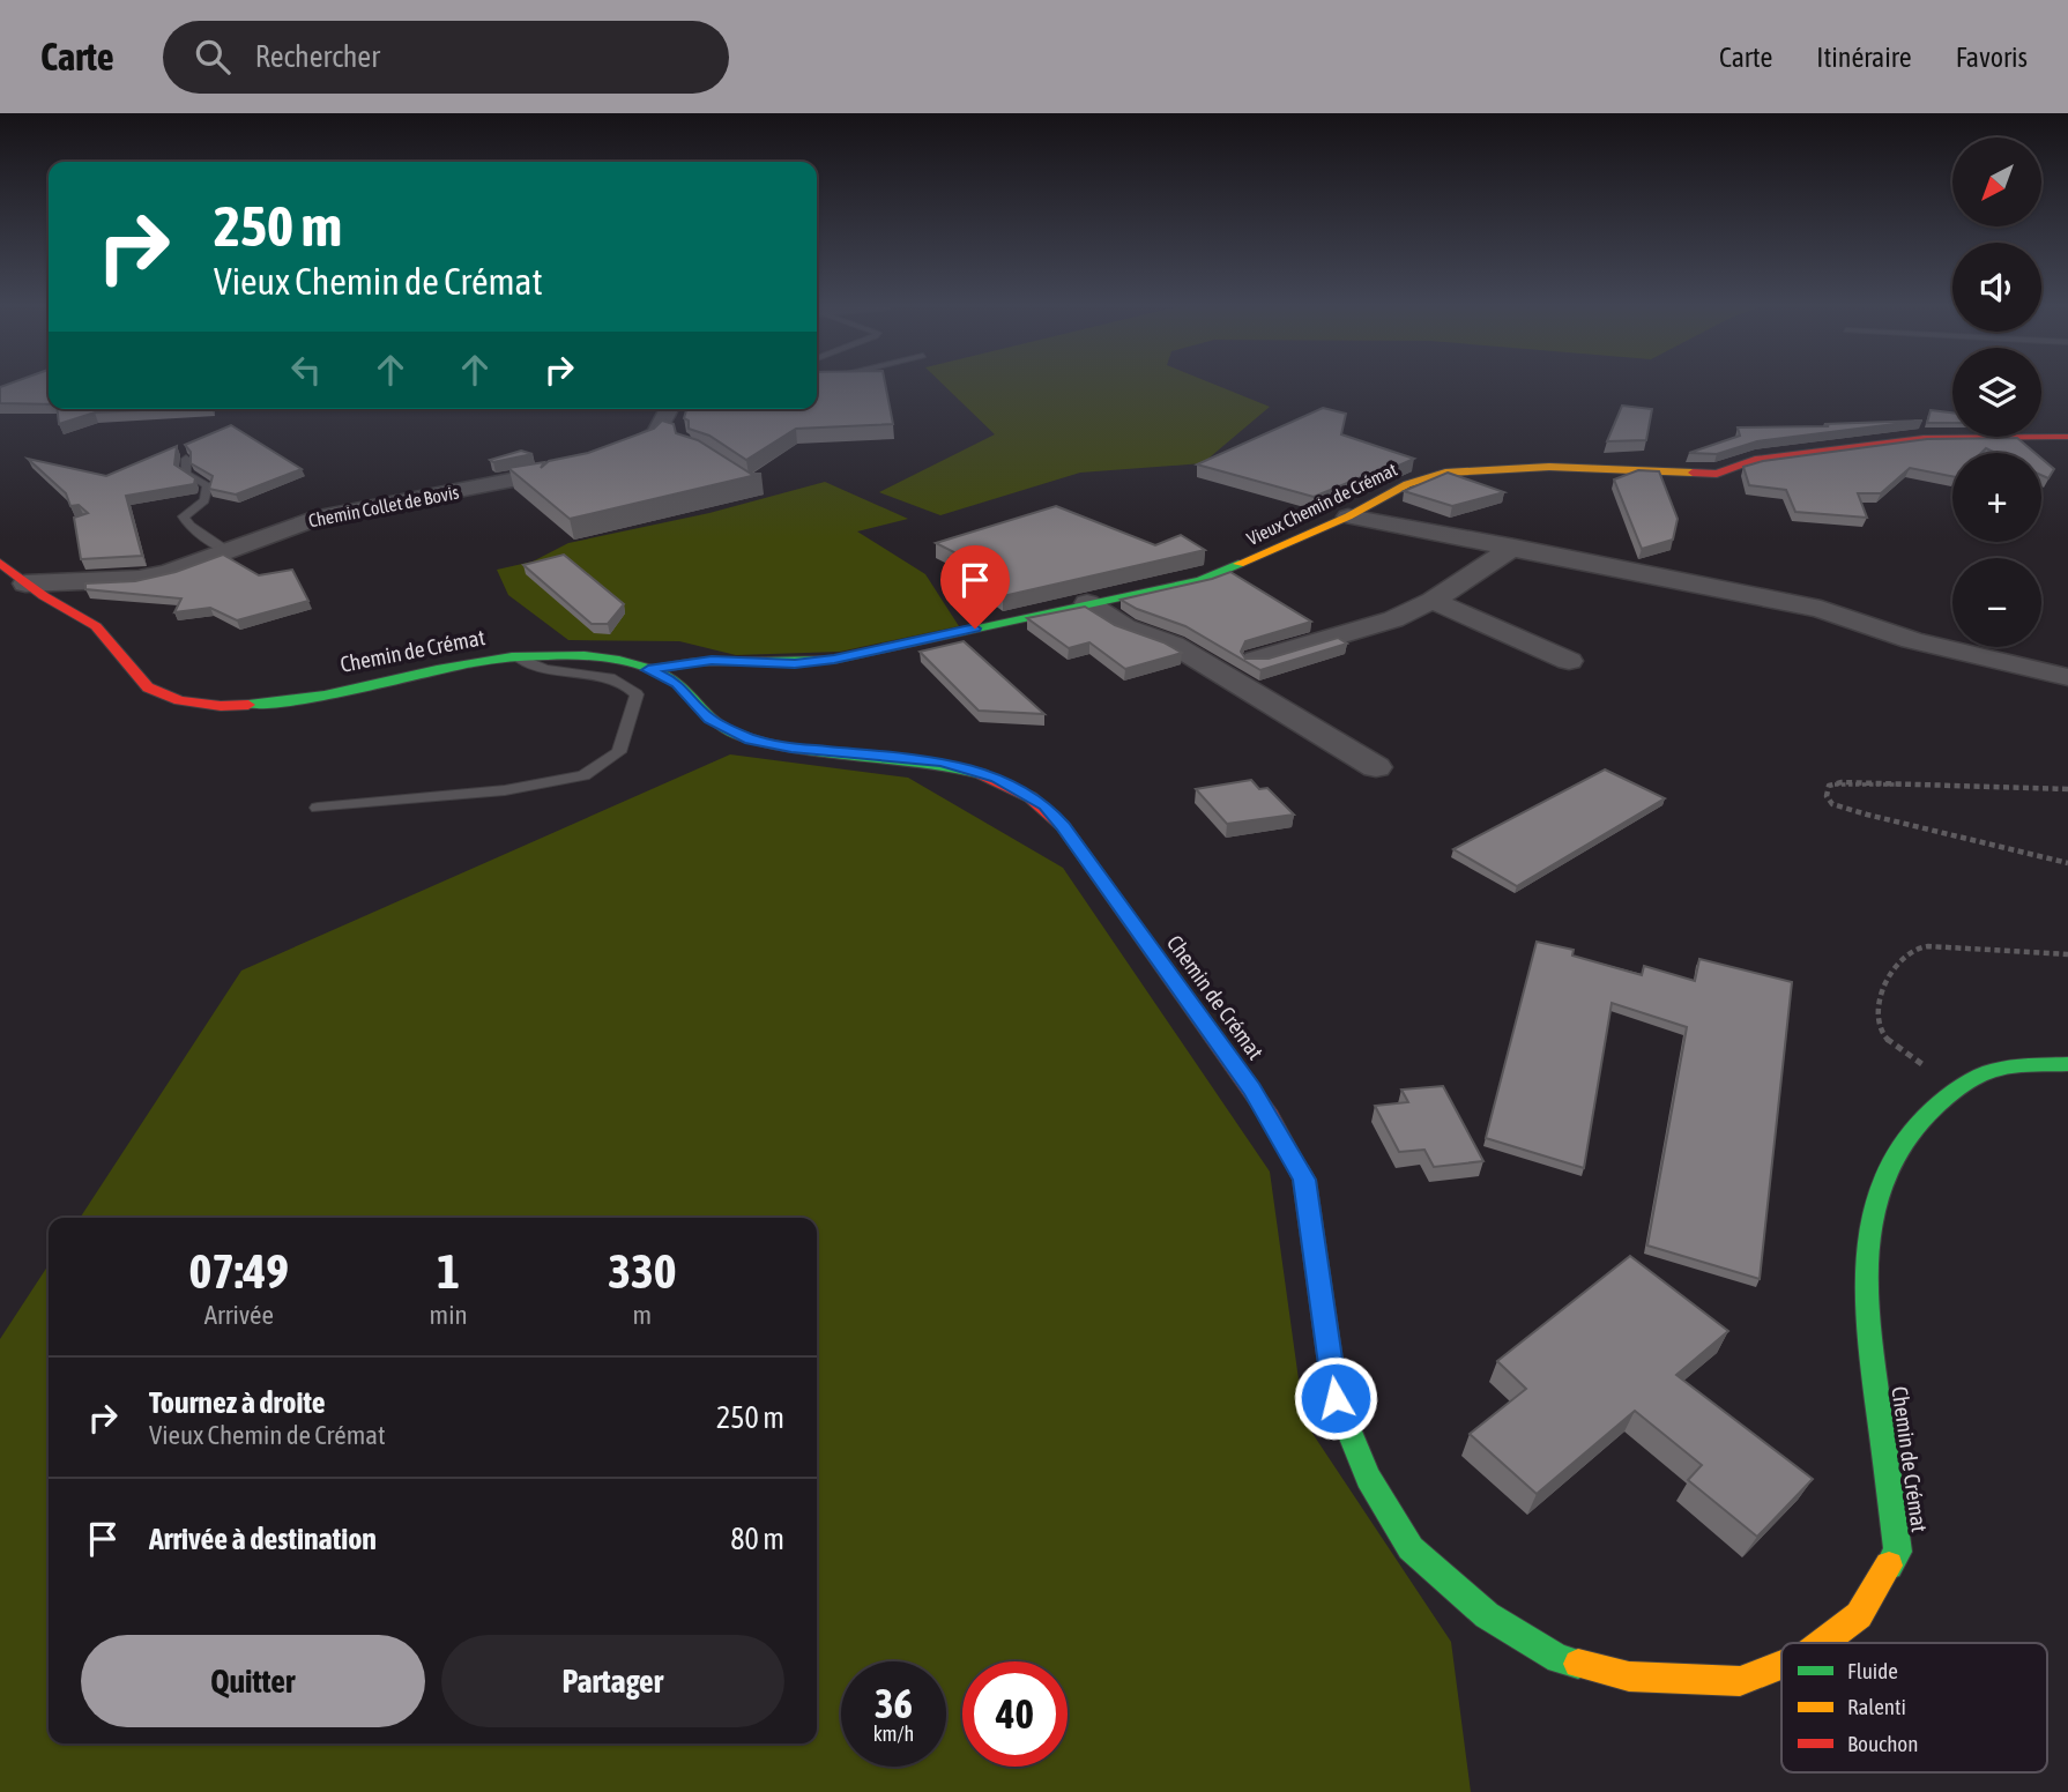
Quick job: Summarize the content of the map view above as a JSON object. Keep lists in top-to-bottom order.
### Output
{
  "streets": {
    "street": ["Vieux Chemin de Crémat", "Chemin Collet de Bovis", "Chemin de Crémat"]
  },
  "crossings": [
    ["Vieux Chemin de Crémat", "Chemin de Crémat"],
    ["Chemin Collet de Bovis", "Chemin de Crémat"]
  ],
  "legend": ["Fluide", "Ralenti", "Bouchon"],
  "north": "bottom left",
  "page": {
    "header": "Carte",
    "search": "Rechercher",
    "nav": ["Carte", "Itinéraire", "Favoris"],
    "map_buttons": ["+", "−"],
    "turn": ["250 m", "Vieux Chemin de Crémat"],
    "eta": [
      "07:49",
      "Arrivée",
      "1",
      "min",
      "330",
      "m"
    ],
    "list": [
      {
        "name": "Tournez à droite",
        "note": "Vieux Chemin de Crémat",
        "value": "250 m"
      },
      {
        "name": "Arrivée à destination",
        "value": "80 m"
      }
    ],
    "buttons": ["Quitter", "Partager"],
    "speed": "36 km/h",
    "limit": "40"
  }
}
